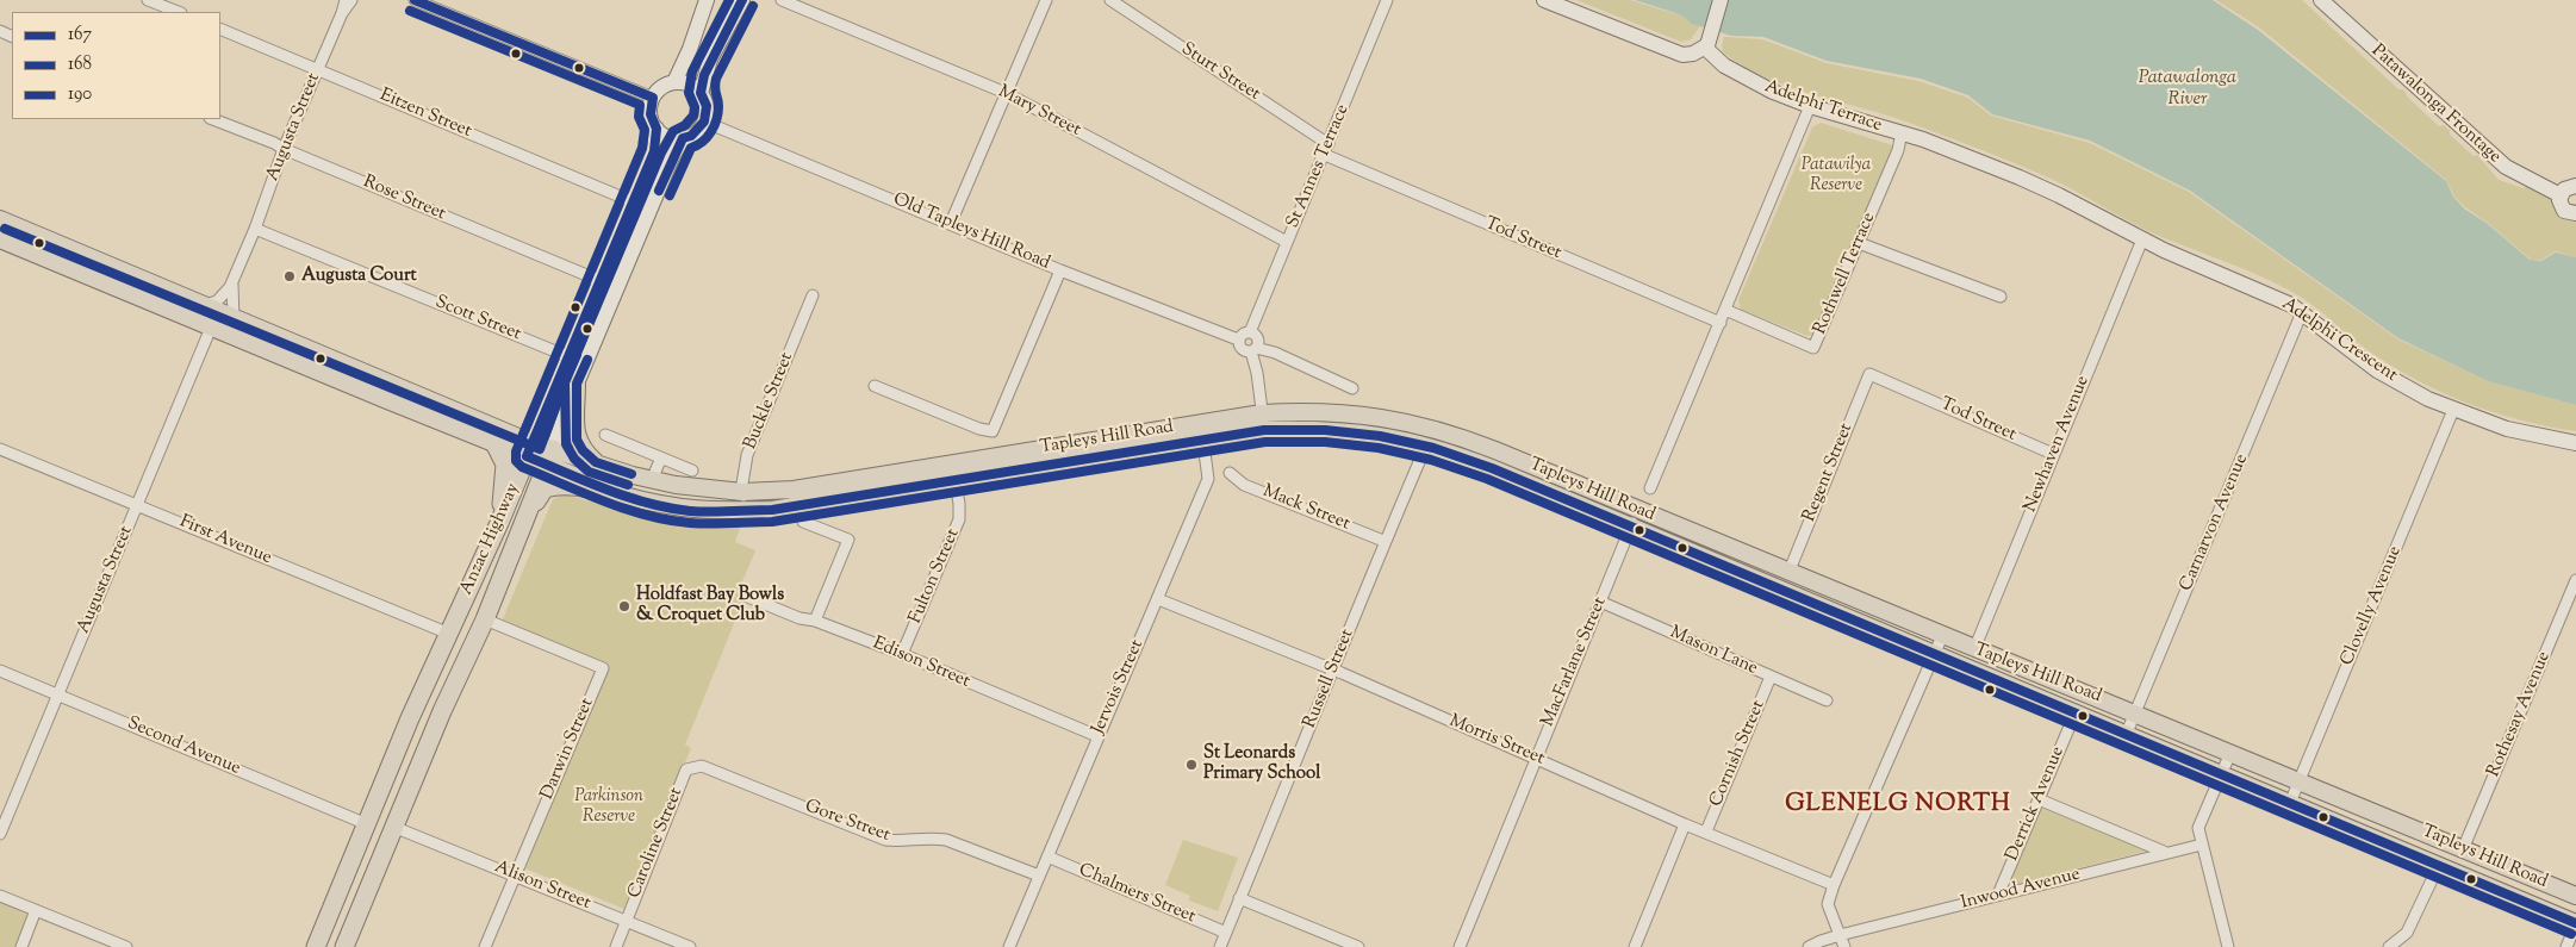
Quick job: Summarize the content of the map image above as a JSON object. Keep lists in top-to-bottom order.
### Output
{
  "streets": {
    "highway": ["Anzac Highway"],
    "main road": ["Tapleys Hill Road"],
    "street": [
      "Sturt Street",
      "Patawalonga Frontage",
      "Adelphi Terrace",
      "Mary Street",
      "Eitzen Street",
      "Augusta Street",
      "St Annes Terrace",
      "Rose Street",
      "Old Tapleys Hill Road",
      "Tod Street",
      "Rothwell Terrace",
      "Scott Street",
      "Adelphi Crescent",
      "Buckle Street",
      "Newhaven Avenue",
      "Regent Street",
      "Mack Street",
      "Carnarvon Avenue",
      "First Avenue",
      "Fulton Street",
      "Clovelly Avenue",
      "Mason Lane",
      "MacFarlane Street",
      "Edison Street",
      "Russell Street",
      "Jervois Street",
      "Rothesay Avenue",
      "Morris Street",
      "Second Avenue",
      "Darwin Street",
      "Cornish Street",
      "Derrick Avenue",
      "Gore Street",
      "Caroline Street",
      "Alison Street",
      "Inwood Avenue",
      "Chalmers Street"
    ]
  },
  "crossings": [
    ["Sturt Street", "St Annes Terrace"],
    ["Adelphi Terrace", "Rothwell Terrace"],
    ["Adelphi Terrace", "Adelphi Crescent"],
    ["Mary Street", "St Annes Terrace"],
    ["Eitzen Street", "Augusta Street"],
    ["Eitzen Street", "Anzac Highway"],
    ["Augusta Street", "Rose Street"],
    ["Augusta Street", "Scott Street"],
    ["Augusta Street", "First Avenue"],
    ["Augusta Street", "Second Avenue"],
    ["St Annes Terrace", "Old Tapleys Hill Road"],
    ["St Annes Terrace", "Tod Street"],
    ["Rose Street", "Anzac Highway"],
    ["Old Tapleys Hill Road", "Anzac Highway"],
    ["Tod Street", "Newhaven Avenue"],
    ["Tod Street", "Regent Street"],
    ["Scott Street", "Anzac Highway"],
    ["Adelphi Crescent", "Newhaven Avenue"],
    ["Adelphi Crescent", "Carnarvon Avenue"],
    ["Adelphi Crescent", "Clovelly Avenue"],
    ["Buckle Street", "Tapleys Hill Road"],
    ["Tapleys Hill Road", "Newhaven Avenue"],
    ["Tapleys Hill Road", "Regent Street"],
    ["Tapleys Hill Road", "Carnarvon Avenue"],
    ["Tapleys Hill Road", "Anzac Highway"],
    ["Tapleys Hill Road", "Fulton Street"],
    ["Tapleys Hill Road", "Clovelly Avenue"],
    ["Tapleys Hill Road", "MacFarlane Street"],
    ["Tapleys Hill Road", "Russell Street"],
    ["Tapleys Hill Road", "Jervois Street"],
    ["Tapleys Hill Road", "Rothesay Avenue"],
    ["Tapleys Hill Road", "Derrick Avenue"],
    ["Mack Street", "Russell Street"],
    ["Anzac Highway", "First Avenue"],
    ["Anzac Highway", "Second Avenue"],
    ["Anzac Highway", "Darwin Street"],
    ["Anzac Highway", "Alison Street"],
    ["Fulton Street", "Edison Street"],
    ["Mason Lane", "MacFarlane Street"],
    ["Mason Lane", "Cornish Street"],
    ["MacFarlane Street", "Morris Street"],
    ["Edison Street", "Jervois Street"],
    ["Russell Street", "Morris Street"],
    ["Russell Street", "Chalmers Street"],
    ["Jervois Street", "Morris Street"],
    ["Jervois Street", "Gore Street"],
    ["Jervois Street", "Chalmers Street"],
    ["Morris Street", "Cornish Street"],
    ["Darwin Street", "Alison Street"],
    ["Derrick Avenue", "Inwood Avenue"],
    ["Gore Street", "Caroline Street"],
    ["Caroline Street", "Alison Street"]
  ],
  "districts": ["GLENELG NORTH"],
  "water": ["Patawalonga River"],
  "parks": ["Patawilya Reserve", "Parkinson Reserve"],
  "places": ["Augusta Court", "Holdfast Bay Bowls & Croquet Club", "St Leonards Primary School"],
  "lines": ["transit line 167", "transit line 190", "transit line 168"],
  "legend": ["167", "168", "190"]
}
